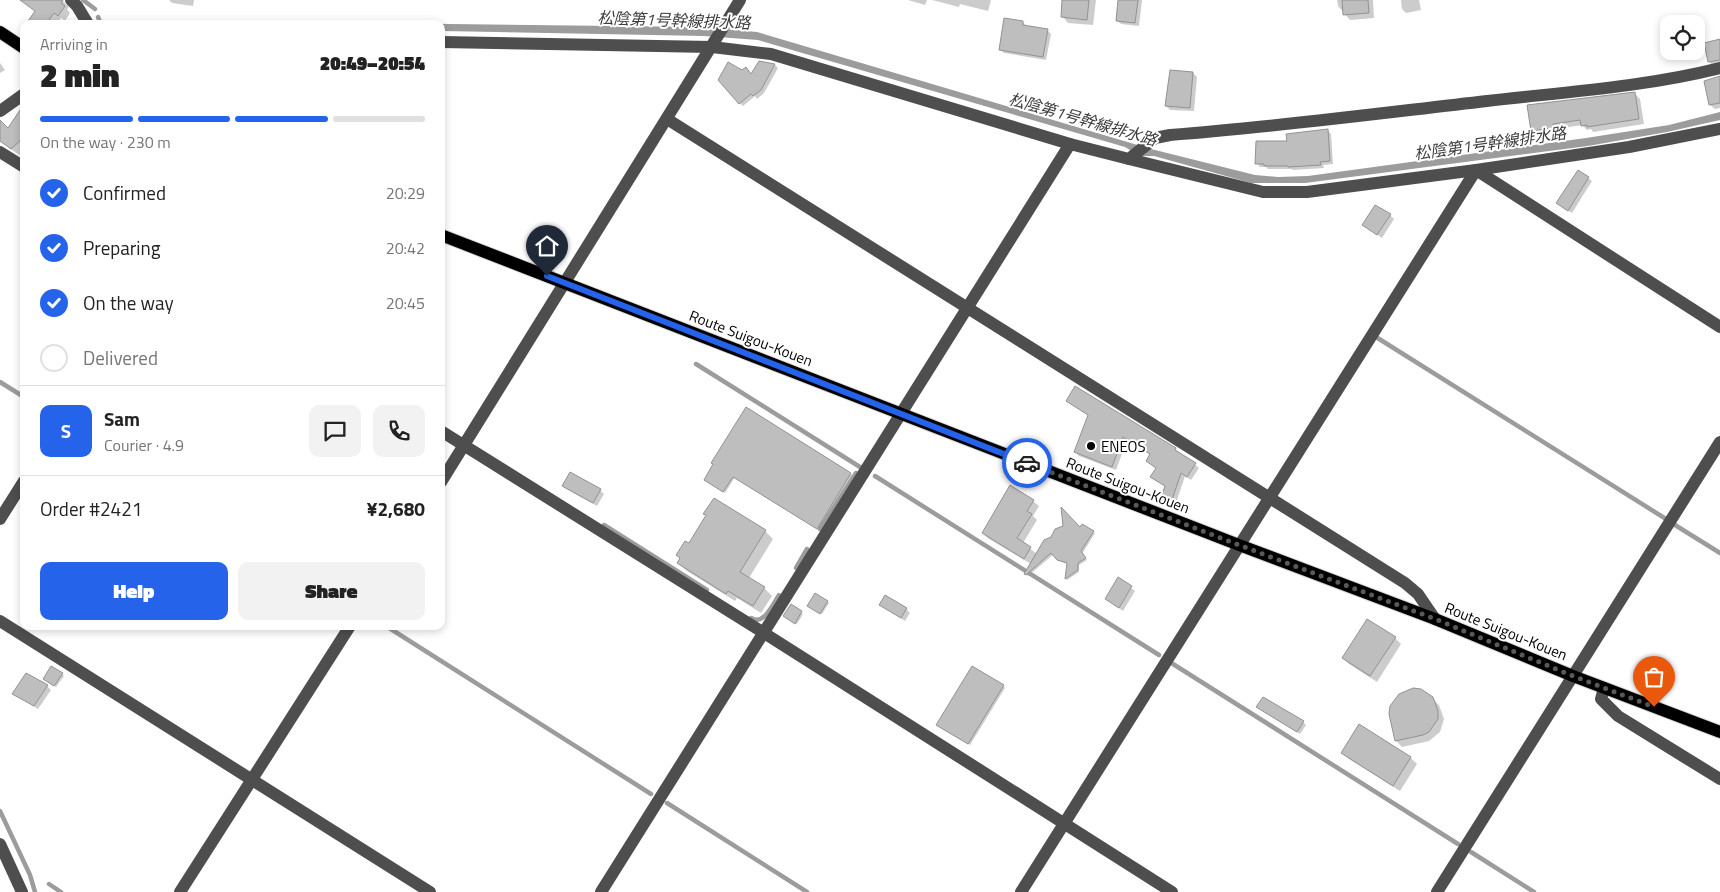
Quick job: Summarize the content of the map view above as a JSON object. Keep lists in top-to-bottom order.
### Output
{
  "streets": {
    "main road": ["Route Suigou-Kouen"]
  },
  "water": ["松陰第1号幹線排水路"],
  "places": ["ENEOS"],
  "page": {
    "heading": ["2 min", "Arriving in", "20:49–20:54"],
    "panel": [
      "Sam",
      "Courier · 4.9",
      "Order #2421",
      "¥2,680"
    ],
    "bar": "On the way · 230 m",
    "list": [
      ["Confirmed", "20:29"],
      ["Preparing", "20:42"],
      ["On the way", "20:45"],
      "Delivered"
    ],
    "round": "S",
    "buttons": ["Help", "Share"]
  }
}
